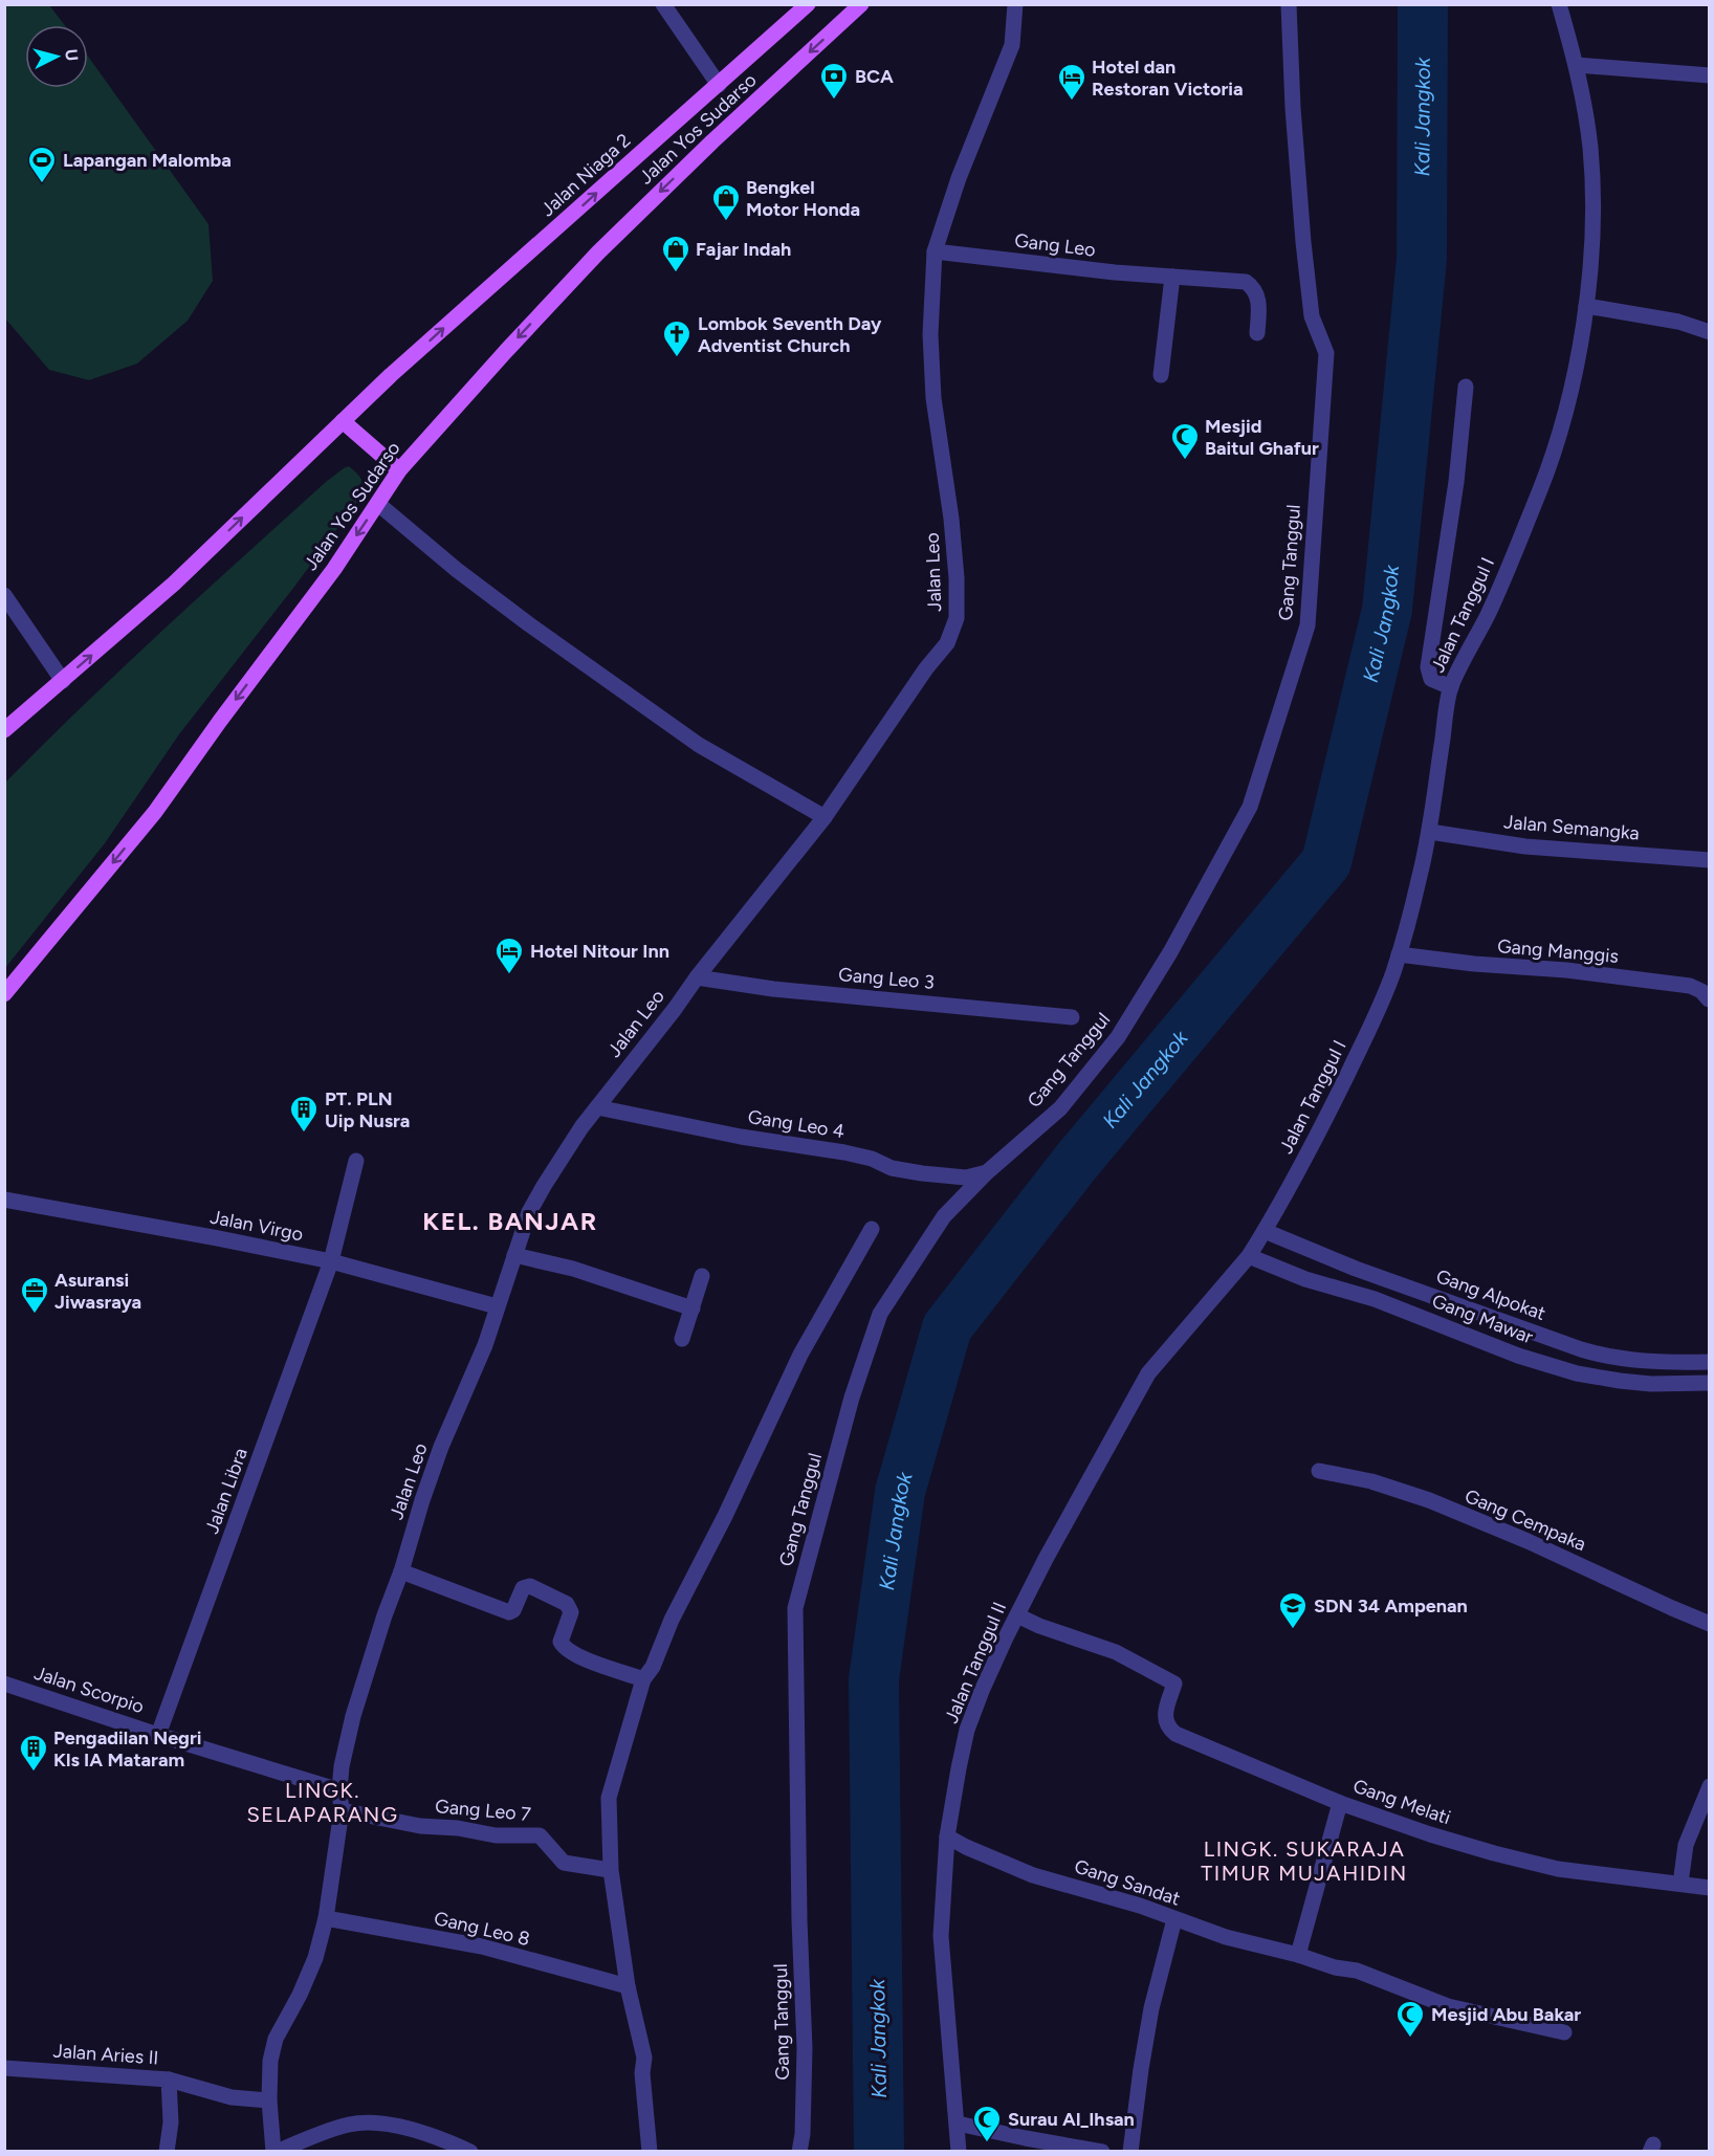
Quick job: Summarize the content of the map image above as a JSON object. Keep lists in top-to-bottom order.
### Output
{
  "streets": {
    "main road": ["Jalan Yos Sudarso", "Jalan Niaga 2"],
    "street": [
      "Gang Leo",
      "Gang Tanggul",
      "Jalan Leo",
      "Jalan Tanggul I",
      "Jalan Semangka",
      "Gang Manggis",
      "Gang Leo 3",
      "Gang Leo 4",
      "Jalan Virgo",
      "Gang Alpokat",
      "Gang Mawar",
      "Jalan Libra",
      "Gang Cempaka",
      "Jalan Tanggul II",
      "Jalan Scorpio",
      "Gang Melati",
      "Gang Leo 7",
      "Gang Sandat",
      "Gang Leo 8",
      "Jalan Aries II"
    ]
  },
  "crossings": [
    ["Gang Leo", "Jalan Leo"],
    ["Gang Tanggul", "Gang Leo 4"],
    ["Jalan Leo", "Gang Leo 3"],
    ["Jalan Leo", "Gang Leo 4"],
    ["Jalan Leo", "Jalan Virgo"],
    ["Jalan Leo", "Jalan Scorpio"],
    ["Jalan Leo", "Gang Leo 7"],
    ["Jalan Leo", "Gang Leo 8"],
    ["Jalan Tanggul I", "Jalan Semangka"],
    ["Jalan Tanggul I", "Gang Manggis"],
    ["Jalan Tanggul I", "Gang Alpokat"],
    ["Jalan Tanggul I", "Gang Mawar"],
    ["Jalan Tanggul I", "Jalan Tanggul II"],
    ["Jalan Virgo", "Jalan Libra"],
    ["Gang Alpokat", "Gang Mawar"],
    ["Gang Mawar", "Jalan Tanggul II"],
    ["Jalan Libra", "Jalan Scorpio"],
    ["Jalan Tanggul II", "Gang Melati"],
    ["Jalan Tanggul II", "Gang Sandat"]
  ],
  "one_way": ["Jalan Yos Sudarso", "Jalan Niaga 2"],
  "districts": ["KEL. BANJAR", "LINGK. SELAPARANG", "LINGK. SUKARAJA TIMUR MUJAHIDIN"],
  "water": ["Kali Jangkok"],
  "places": {
    "bank": ["BCA"],
    "hotel": ["Hotel dan Restoran Victoria", "Hotel Nitour Inn"],
    "sports": ["Lapangan Malomba"],
    "shop": ["Bengkel Motor Honda", "Fajar Indah"],
    "church": ["Lombok Seventh Day Adventist Church"],
    "mosque": ["Mesjid Baitul Ghafur", "Mesjid Abu Bakar", "Surau Al_Ihsan"],
    "building": ["PT. PLN Uip Nusra", "Pengadilan Negri Kls IA Mataram"],
    "office": ["Asuransi Jiwasraya"],
    "school or university": ["SDN 34 Ampenan"]
  },
  "north": "right"
}
